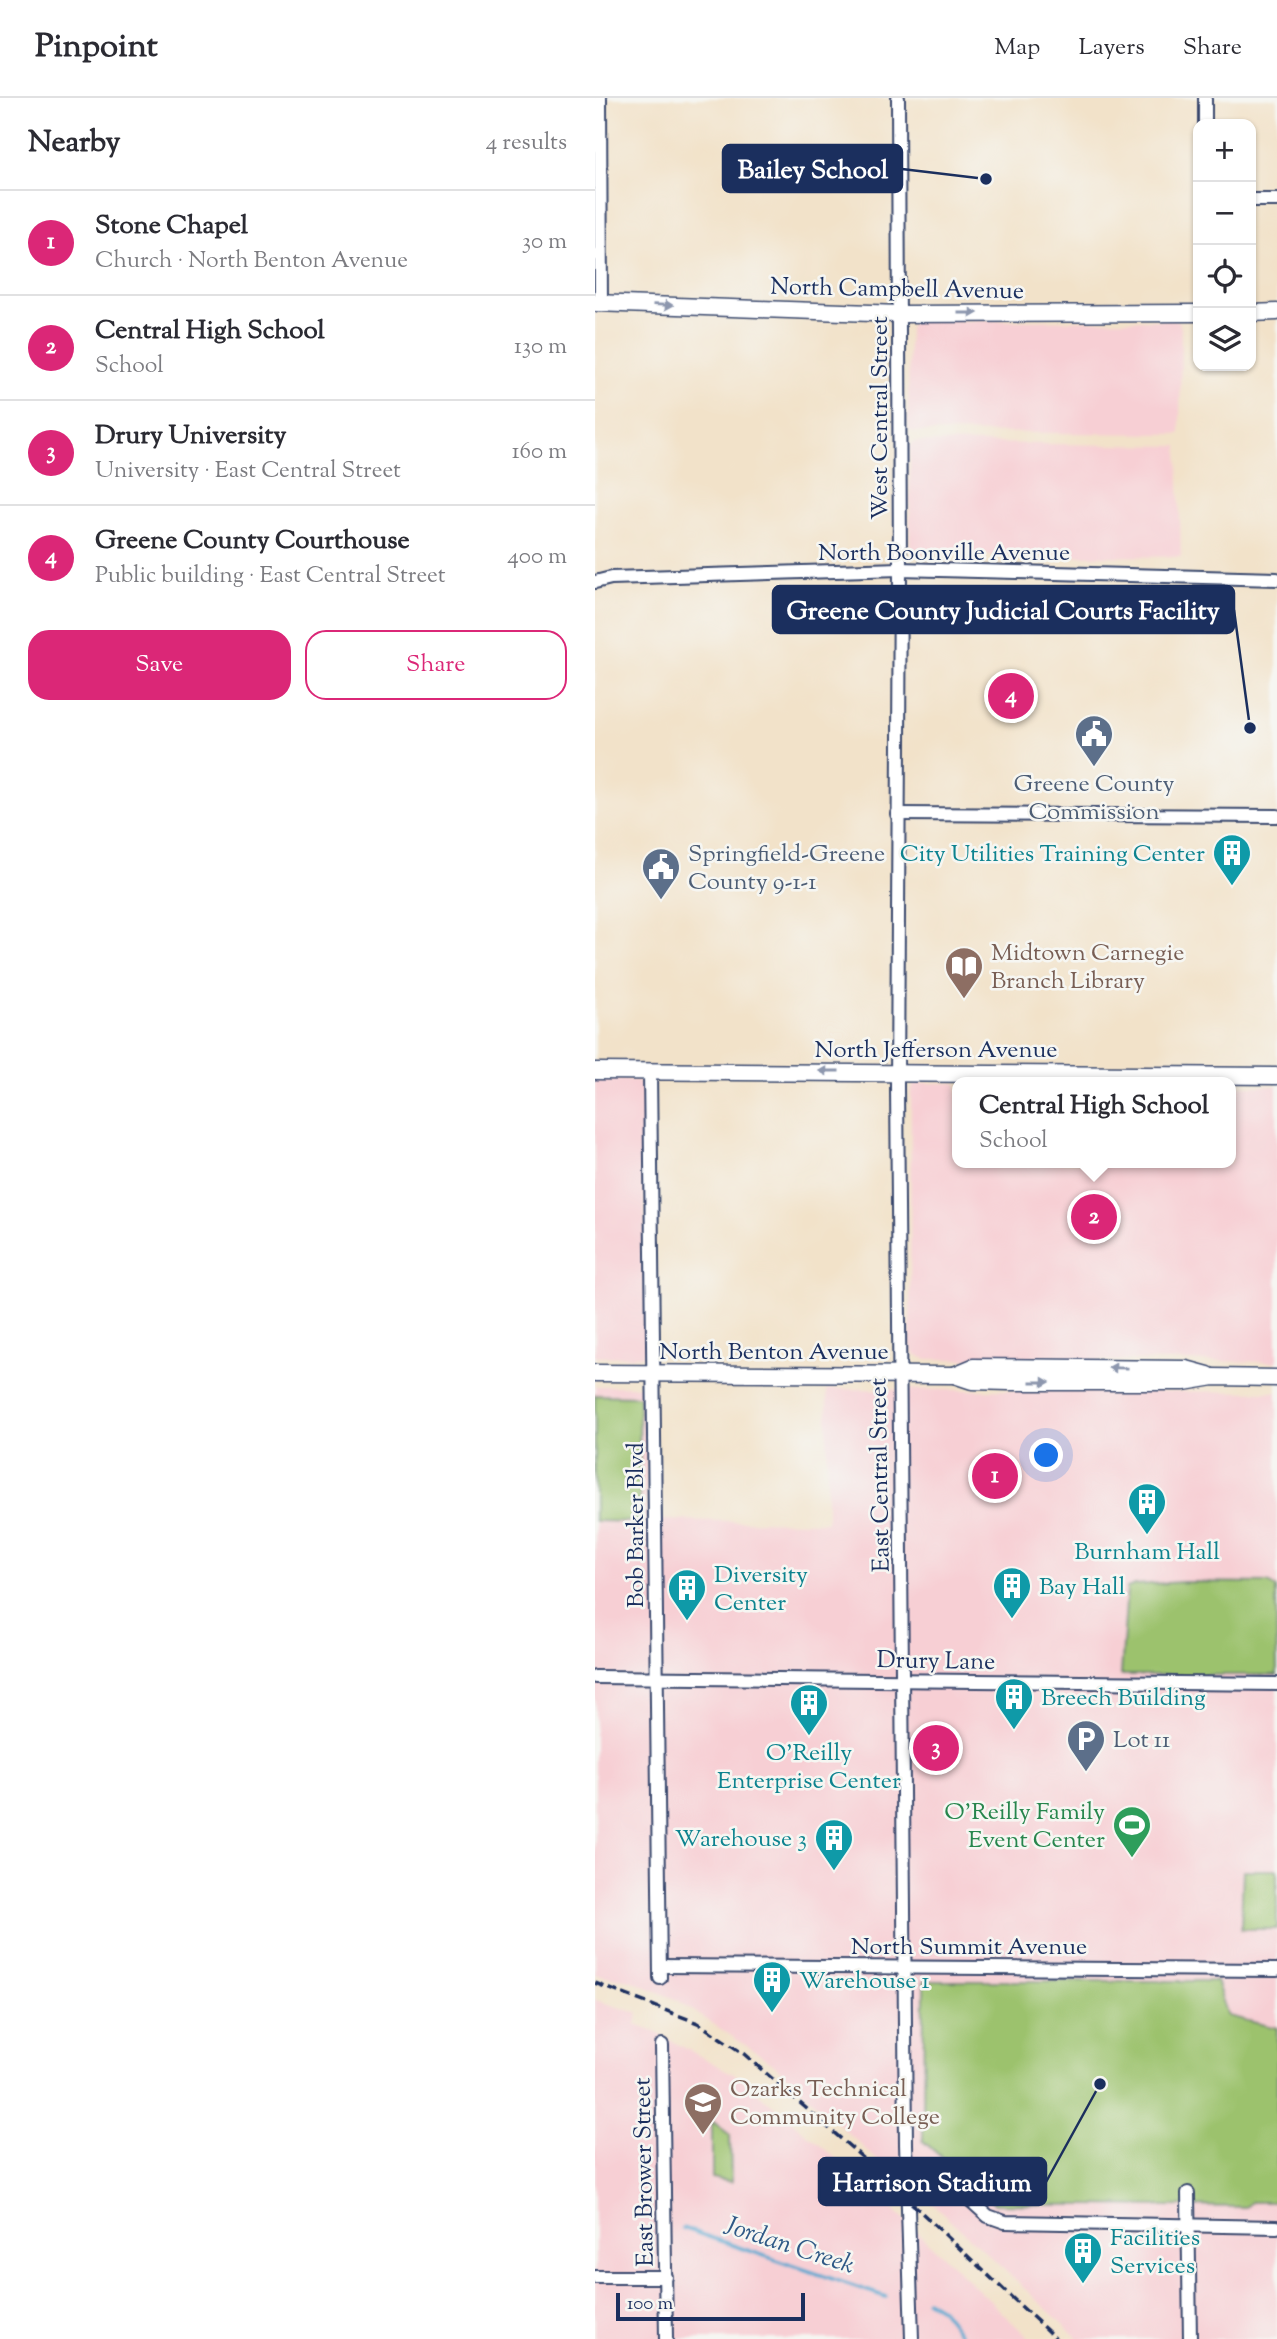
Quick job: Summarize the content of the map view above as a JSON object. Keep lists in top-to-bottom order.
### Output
{
  "streets": {
    "main road": ["North Campbell Avenue", "North Jefferson Avenue", "North Benton Avenue"],
    "street": [
      "West Central Street",
      "North Boonville Avenue",
      "East Central Street",
      "Bob Barker Blvd",
      "Drury Lane",
      "North Summit Avenue",
      "East Brower Street"
    ]
  },
  "crossings": [
    ["North Campbell Avenue", "West Central Street"],
    ["West Central Street", "North Boonville Avenue"],
    ["West Central Street", "East Central Street"],
    ["North Boonville Avenue", "East Central Street"],
    ["North Jefferson Avenue", "East Central Street"],
    ["North Jefferson Avenue", "Bob Barker Blvd"],
    ["North Benton Avenue", "East Central Street"],
    ["North Benton Avenue", "Bob Barker Blvd"],
    ["East Central Street", "Drury Lane"],
    ["East Central Street", "North Summit Avenue"],
    ["Bob Barker Blvd", "Drury Lane"],
    ["Bob Barker Blvd", "North Summit Avenue"]
  ],
  "one_way": ["North Campbell Avenue", "North Jefferson Avenue"],
  "water": ["Jordan Creek"],
  "places": {
    "other": ["Bailey School", "Greene County Judicial Courts Facility", "Harrison Stadium"],
    "public building": ["Greene County Commission", "Springfield-Greene County 9-1-1"],
    "building": [
      "City Utilities Training Center",
      "Burnham Hall",
      "Bay Hall",
      "Diversity Center",
      "Breech Building",
      "O'Reilly Enterprise Center",
      "Warehouse 3",
      "Warehouse 1",
      "Facilities Services"
    ],
    "library": ["Midtown Carnegie Branch Library"],
    "parking": ["Lot 11"],
    "sports": ["O'Reilly Family Event Center"],
    "school or university": ["Ozarks Technical Community College"]
  },
  "scale_bar": "100 m",
  "page": {
    "header": "Pinpoint",
    "nav": ["Map", "Layers", "Share"],
    "heading": ["Nearby", "4 results"],
    "map_buttons": ["+", "−"],
    "list": [
      {
        "mark": "1",
        "name": "Stone Chapel",
        "note": "Church · North Benton Avenue",
        "value": "30 m"
      },
      {
        "mark": "2",
        "name": "Central High School",
        "note": "School",
        "value": "130 m"
      },
      {
        "mark": "3",
        "name": "Drury University",
        "note": "University · East Central Street",
        "value": "160 m"
      },
      {
        "mark": "4",
        "name": "Greene County Courthouse",
        "note": "Public building · East Central Street",
        "value": "400 m"
      }
    ],
    "buttons": ["Save", "Share"],
    "pins": [
      "4",
      "2",
      "1",
      "3"
    ],
    "popup": ["Central High School", "School"],
    "scale": "100 m"
  }
}
